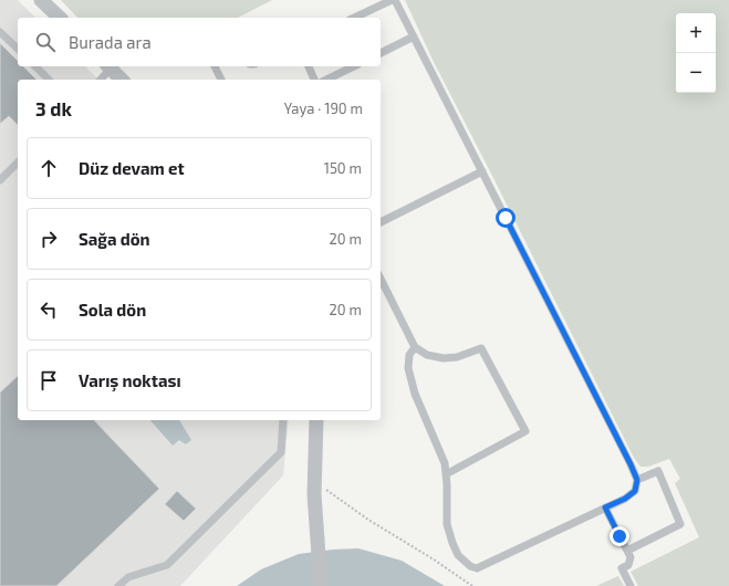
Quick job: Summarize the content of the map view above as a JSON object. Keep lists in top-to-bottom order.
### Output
{
  "page": {
    "map_buttons": ["+", "−"],
    "search": "Burada ara",
    "heading": ["3 dk", "Yaya · 190 m"],
    "list": [
      ["Düz devam et", "150 m"],
      ["Sağa dön", "20 m"],
      ["Sola dön", "20 m"],
      "Varış noktası"
    ]
  }
}
